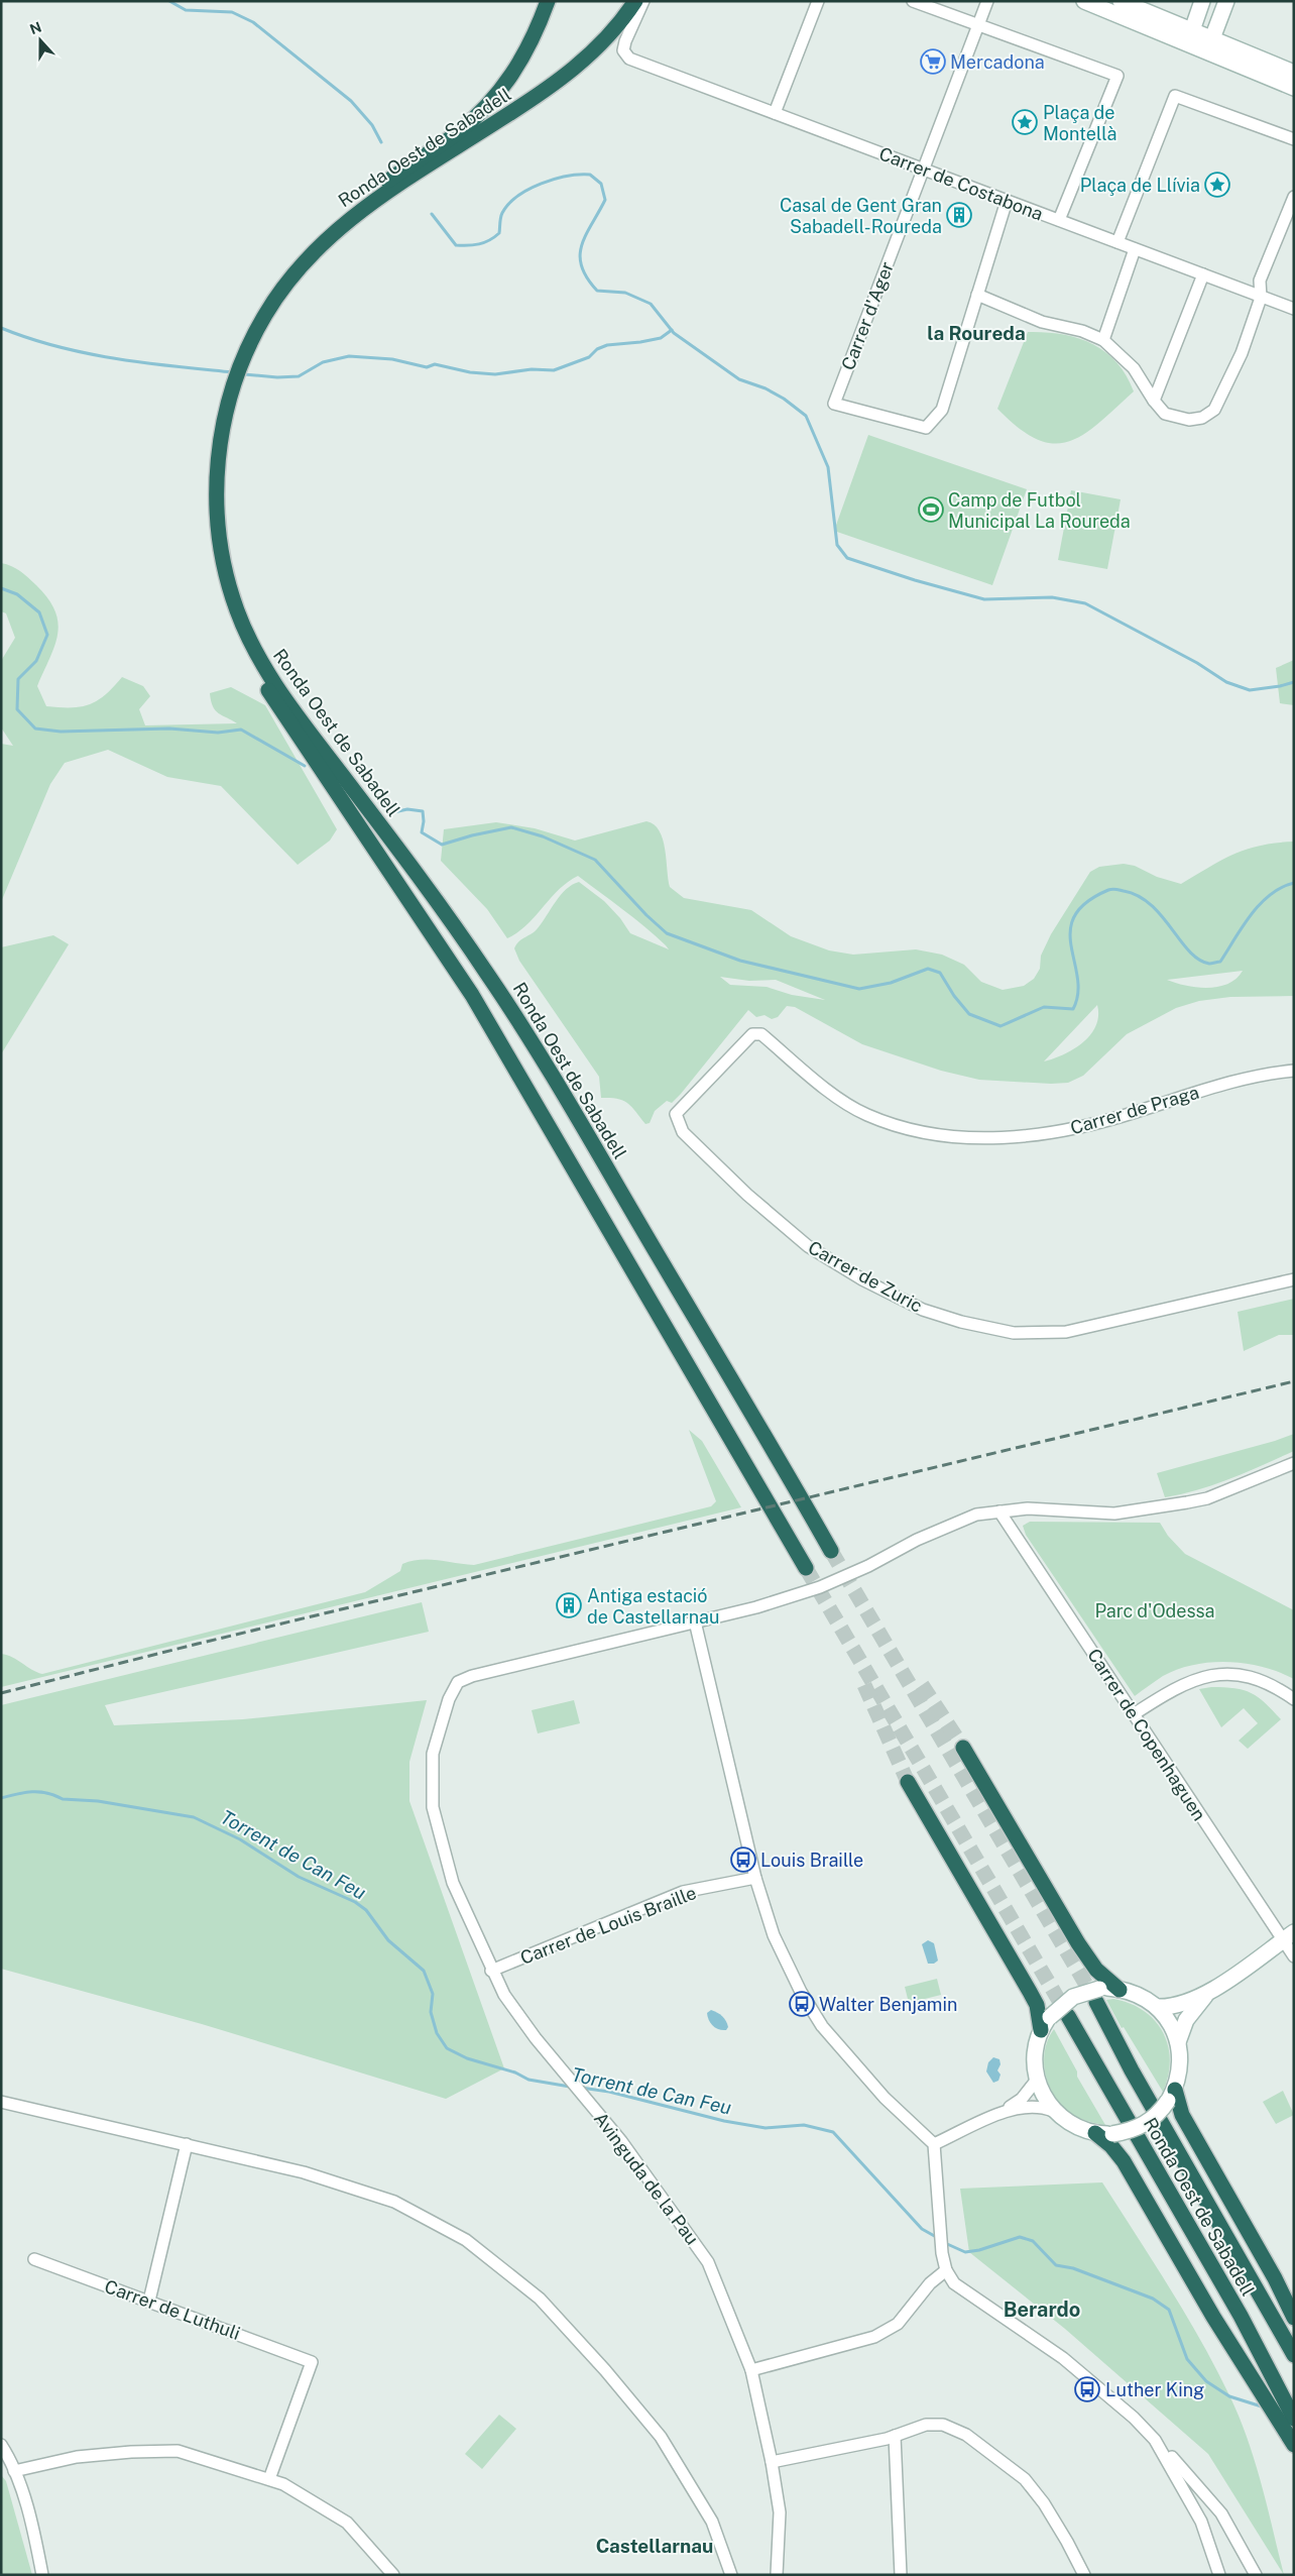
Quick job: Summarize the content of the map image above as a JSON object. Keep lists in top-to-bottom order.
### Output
{
  "streets": {
    "highway": ["Ronda Oest de Sabadell"],
    "street": [
      "Carrer de Costabona",
      "Carrer d'Ager",
      "Carrer de Praga",
      "Carrer de Zuric",
      "Carrer de Copenhaguen",
      "Carrer de Louis Braille",
      "Avinguda de la Pau",
      "Carrer de Luthuli"
    ]
  },
  "crossings": [
    ["Carrer de Costabona", "Carrer d'Ager"],
    ["Carrer de Praga", "Carrer de Zuric"],
    ["Carrer de Louis Braille", "Avinguda de la Pau"]
  ],
  "districts": ["la Roureda", "Berardo", "Castellarnau"],
  "water": ["Torrent de Can Feu"],
  "parks": ["Parc d'Odessa"],
  "places": {
    "supermarket": ["Mercadona"],
    "place": ["Plaça de Montellà", "Plaça de Llívia"],
    "building": ["Casal de Gent Gran Sabadell-Roureda", "Antiga estació de Castellarnau"],
    "sports": ["Camp de Futbol Municipal La Roureda"],
    "bus stop": ["Louis Braille", "Walter Benjamin", "Luther King"]
  },
  "north": "top"
}
